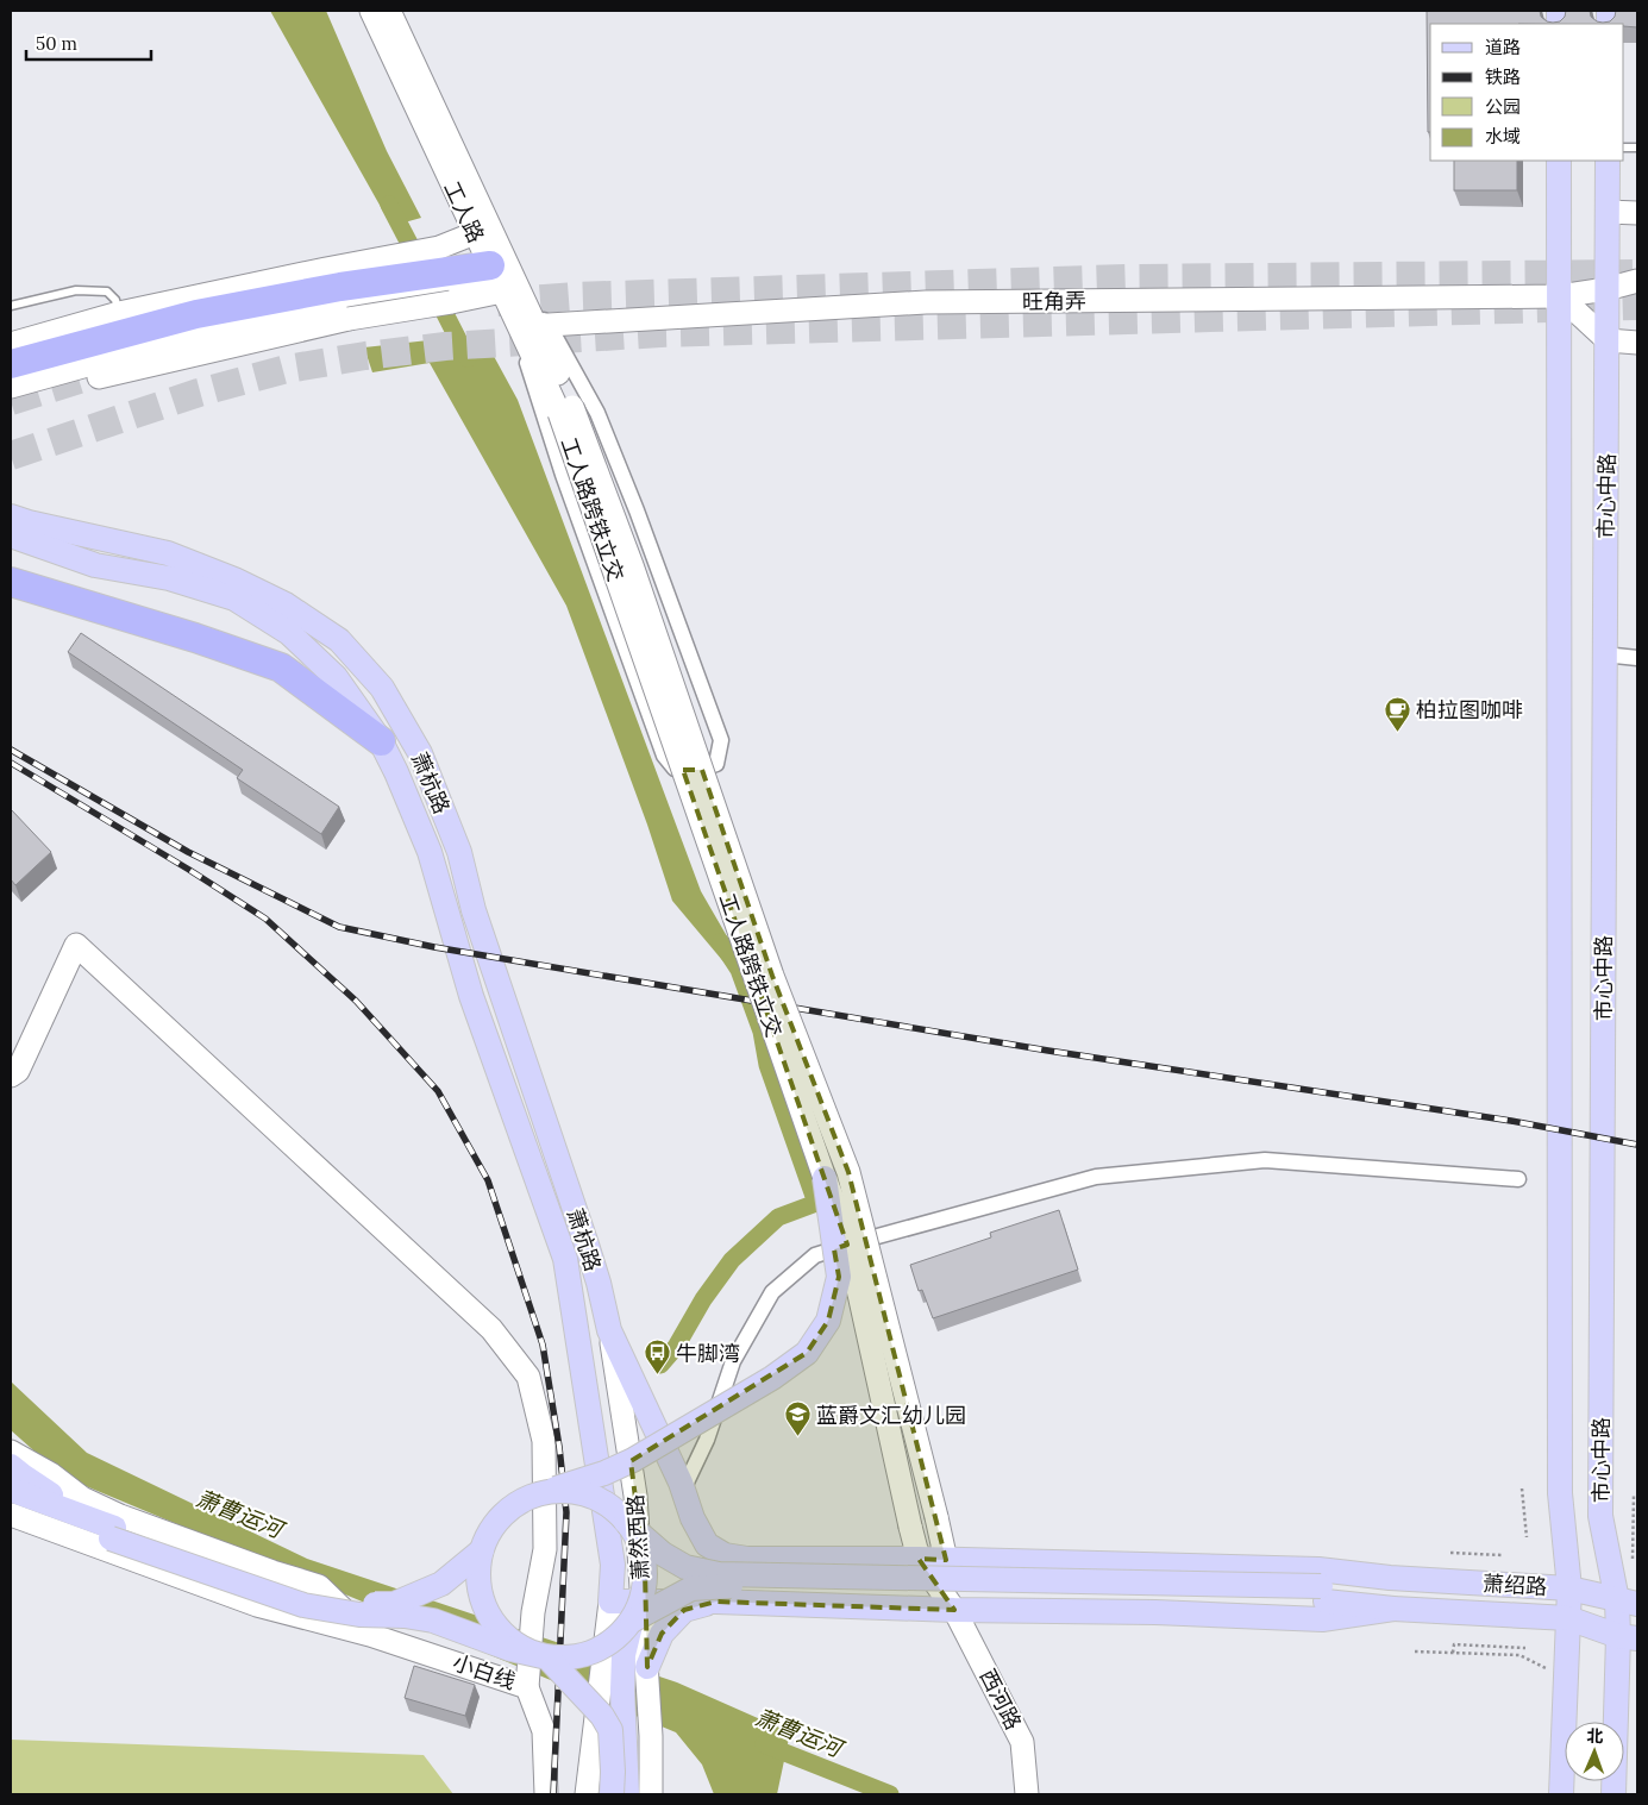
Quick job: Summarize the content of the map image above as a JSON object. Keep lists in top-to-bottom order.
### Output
{
  "streets": {
    "main road": [
      "工人路",
      "旺角弄",
      "市心中路",
      "工人路跨铁立交",
      "萧杭路",
      "萧然西路",
      "萧绍路",
      "小白线",
      "西河路"
    ]
  },
  "crossings": [
    ["工人路", "工人路跨铁立交"],
    ["旺角弄", "市心中路"],
    ["市心中路", "萧绍路"],
    ["萧杭路", "萧然西路"]
  ],
  "water": ["萧曹运河"],
  "places": {
    "cafe": ["柏拉图咖啡"],
    "bus stop": ["牛脚湾"],
    "school or university": ["蓝爵文汇幼儿园"]
  },
  "legend": [
    "道路",
    "铁路",
    "公园",
    "水域"
  ],
  "scale_bar": "50 m",
  "north": "top"
}
